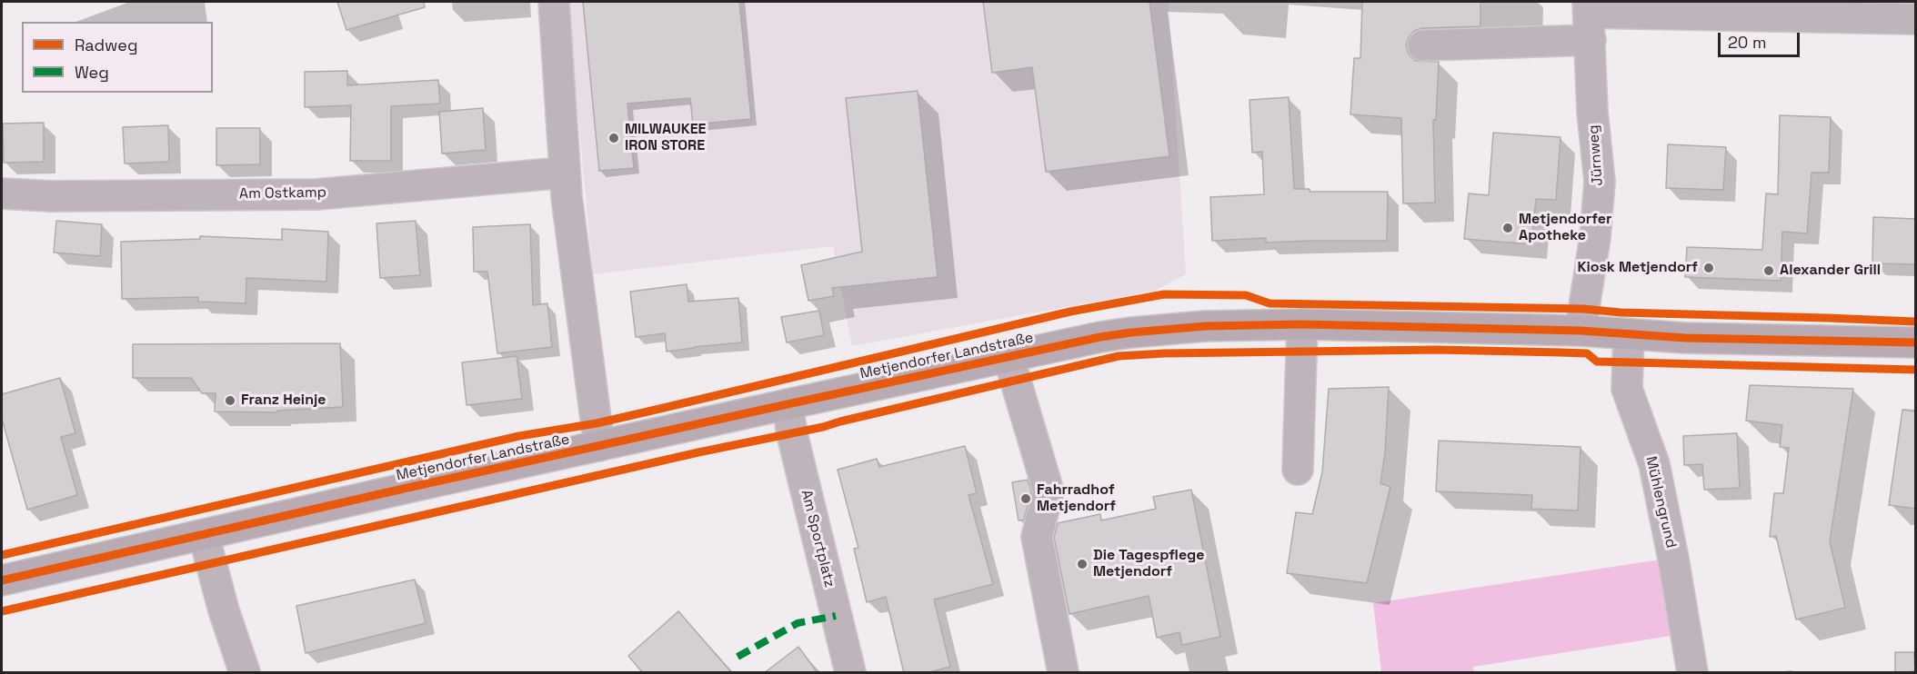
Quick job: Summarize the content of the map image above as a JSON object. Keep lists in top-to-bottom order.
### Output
{
  "streets": {
    "main road": ["Metjendorfer Landstraße"],
    "street": [
      "Jürnweg",
      "Am Ostkamp",
      "Mühlengrund",
      "Am Sportplatz"
    ]
  },
  "crossings": [
    ["Jürnweg", "Metjendorfer Landstraße"],
    ["Metjendorfer Landstraße", "Mühlengrund"],
    ["Metjendorfer Landstraße", "Am Sportplatz"]
  ],
  "places": [
    "MILWAUKEE IRON STORE",
    "Metjendorfer Apotheke",
    "Kiosk Metjendorf",
    "Alexander Grill",
    "Franz Heinje",
    "Fahrradhof Metjendorf",
    "Die Tagespflege Metjendorf"
  ],
  "legend": ["Radweg", "Weg"],
  "scale_bar": "20 m"
}
